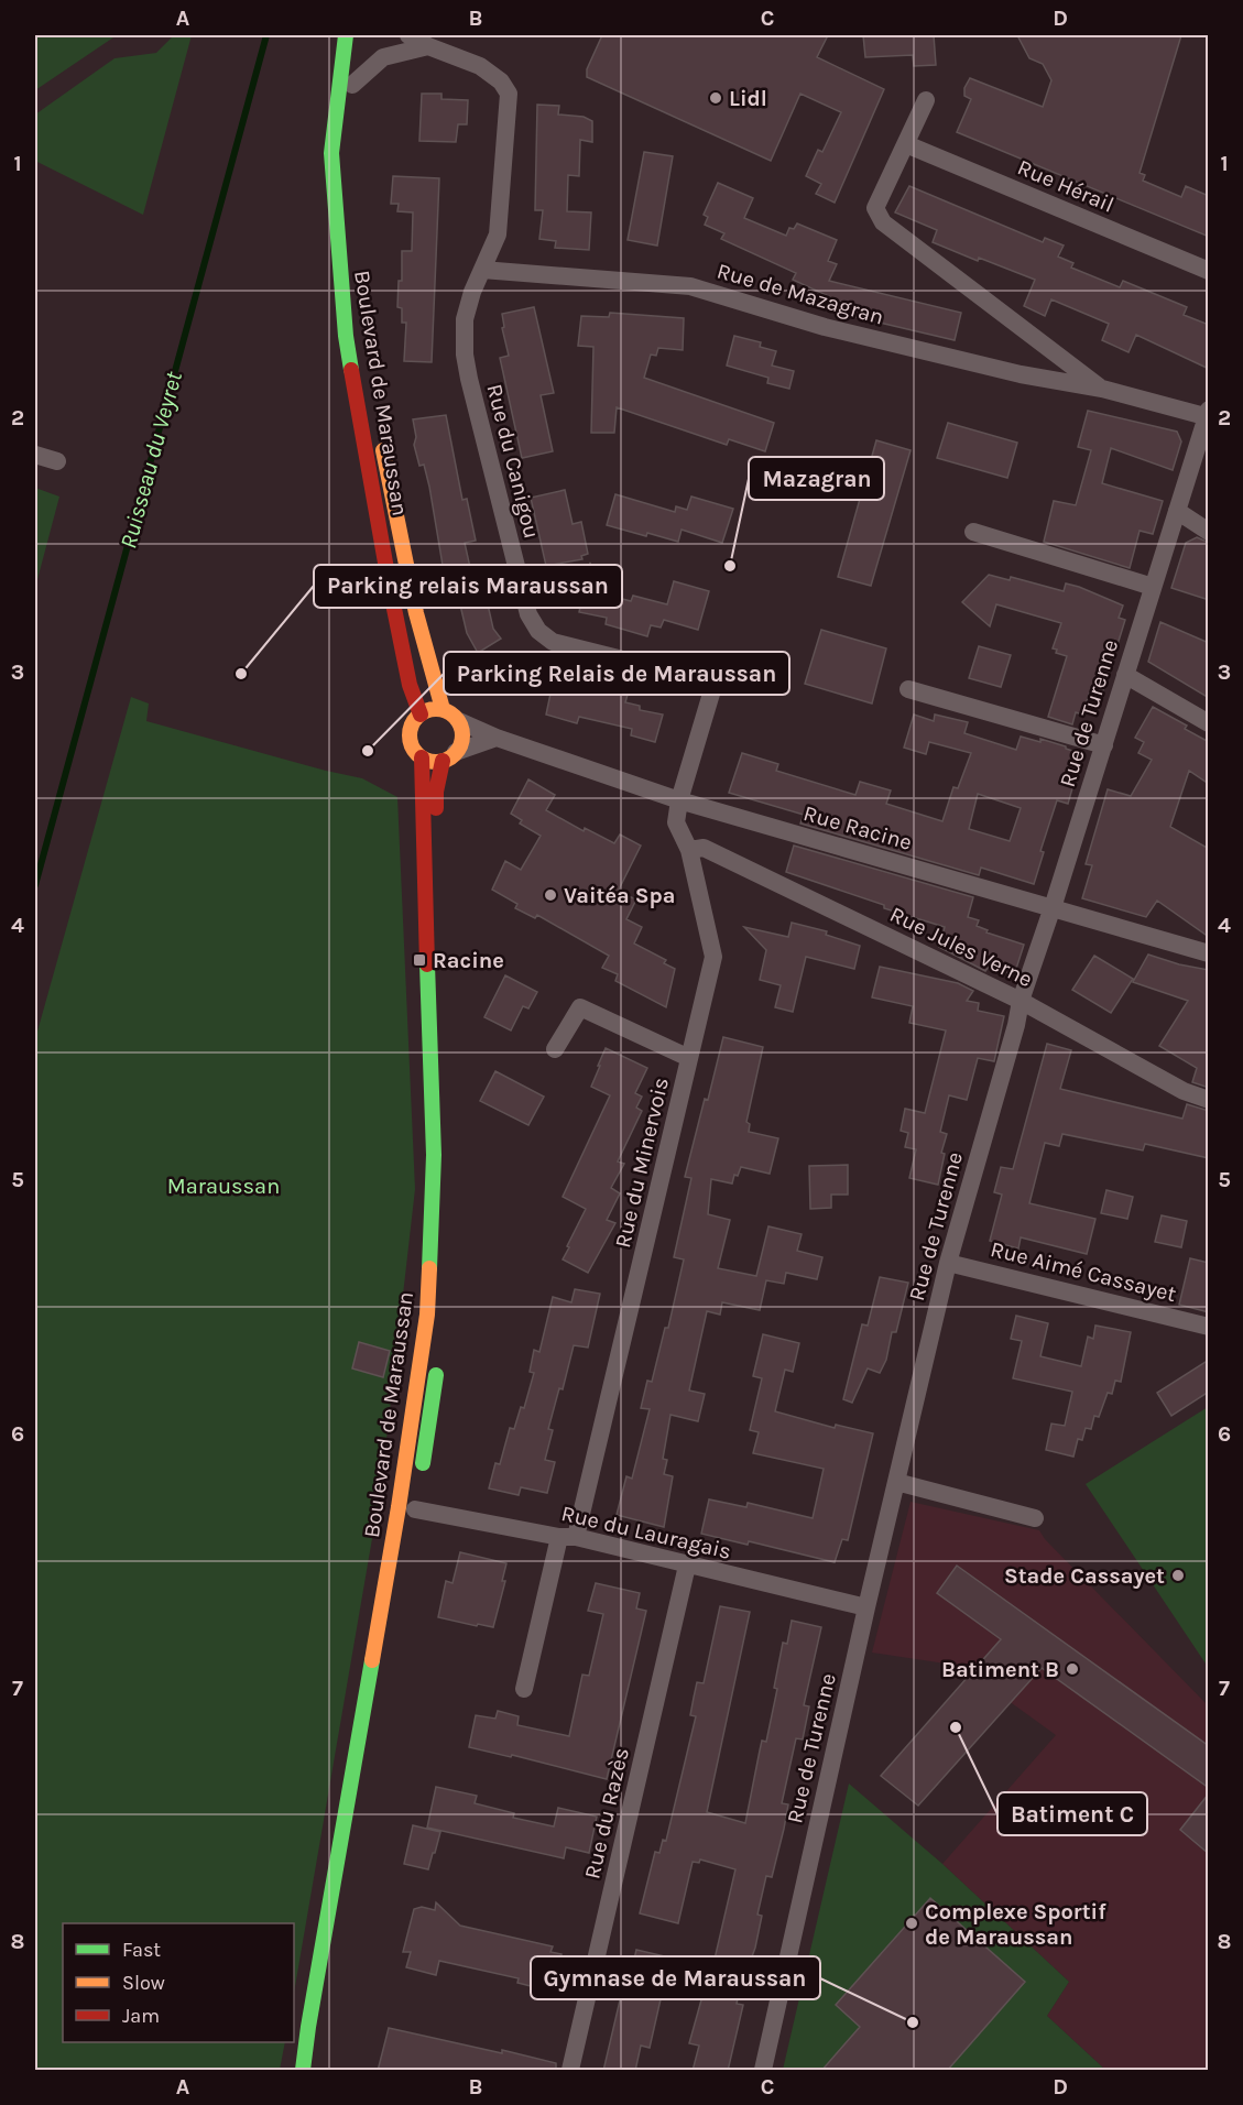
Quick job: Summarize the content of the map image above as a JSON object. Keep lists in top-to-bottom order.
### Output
{
  "streets": {
    "main road": ["Boulevard de Maraussan"],
    "street": [
      "Rue Hérail",
      "Rue de Mazagran",
      "Rue du Canigou",
      "Rue de Turenne",
      "Rue Racine",
      "Rue Jules Verne",
      "Rue du Minervois",
      "Rue Aimé Cassayet",
      "Rue du Lauragais",
      "Rue du Razès"
    ]
  },
  "crossings": [
    ["Rue Hérail", "Rue de Mazagran"],
    ["Rue de Mazagran", "Rue du Canigou"],
    ["Rue de Mazagran", "Rue de Turenne"],
    ["Boulevard de Maraussan", "Rue Racine"],
    ["Boulevard de Maraussan", "Rue du Lauragais"],
    ["Rue du Canigou", "Rue Racine"],
    ["Rue du Canigou", "Rue du Minervois"],
    ["Rue de Turenne", "Rue Racine"],
    ["Rue de Turenne", "Rue Jules Verne"],
    ["Rue de Turenne", "Rue Aimé Cassayet"],
    ["Rue de Turenne", "Rue du Lauragais"],
    ["Rue Racine", "Rue du Minervois"],
    ["Rue Jules Verne", "Rue du Minervois"],
    ["Rue du Minervois", "Rue du Lauragais"],
    ["Rue du Lauragais", "Rue du Razès"]
  ],
  "water": ["Ruisseau du Veyret"],
  "parks": ["Maraussan"],
  "places": {
    "other": [
      "Lidl",
      "Mazagran",
      "Parking relais Maraussan",
      "Parking Relais de Maraussan",
      "Vaitéa Spa",
      "Stade Cassayet",
      "Batiment B",
      "Batiment C",
      "Complexe Sportif de Maraussan",
      "Gymnase de Maraussan"
    ],
    "transit": ["Racine"]
  },
  "legend": ["Fast", "Slow", "Jam"],
  "grid": {
    "columns": [
      "A",
      "B",
      "C",
      "D"
    ],
    "rows": [
      "1",
      "2",
      "3",
      "4",
      "5",
      "6",
      "7",
      "8"
    ]
  }
}
